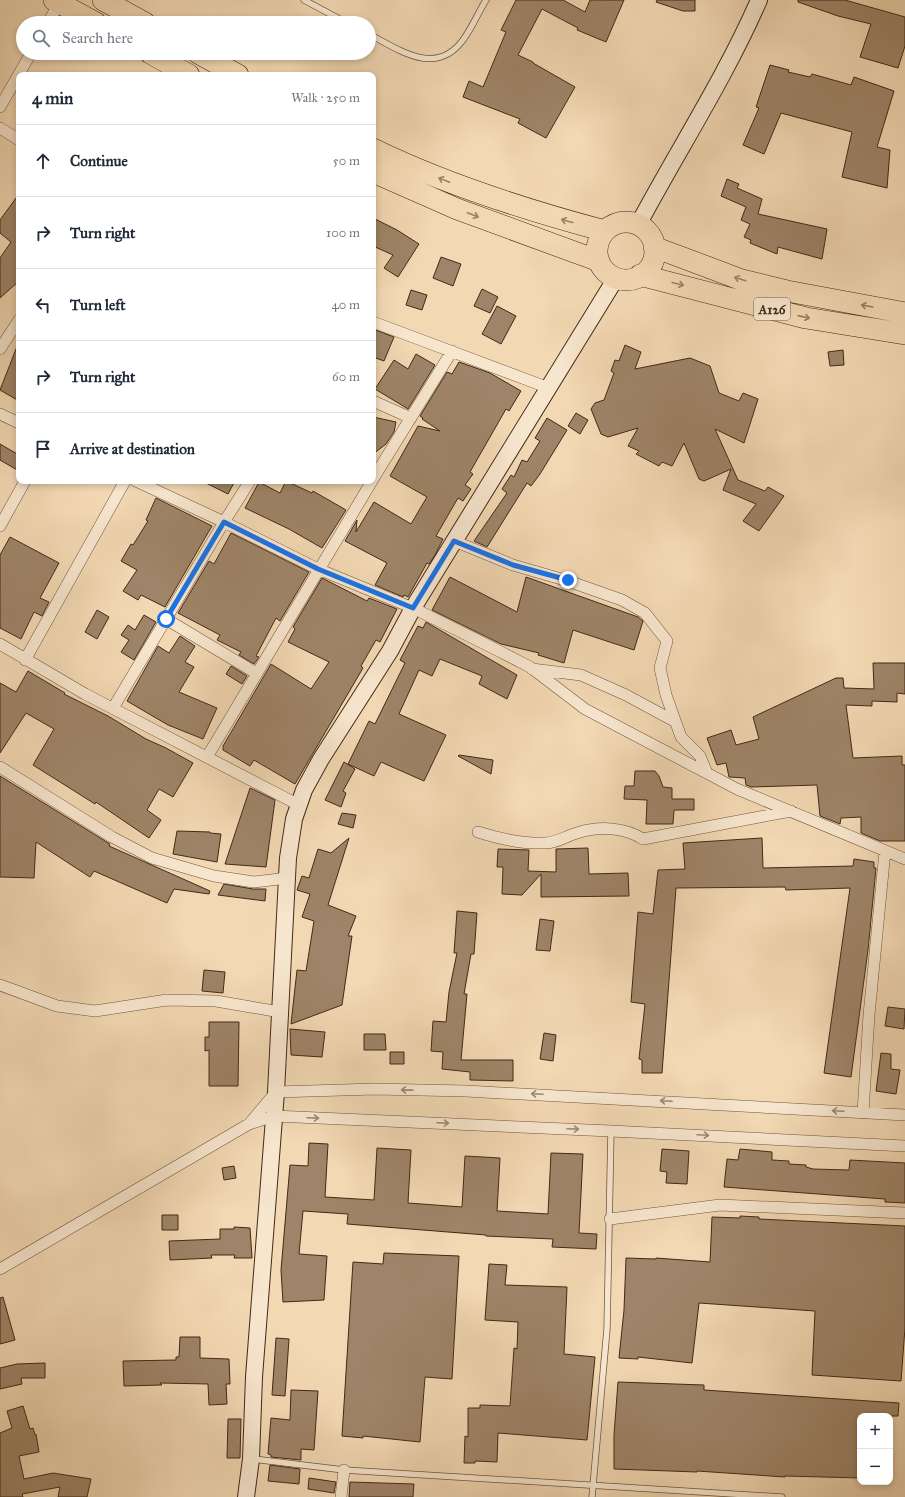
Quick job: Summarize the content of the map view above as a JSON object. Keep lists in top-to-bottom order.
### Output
{
  "streets": {
    "highway": ["A126"]
  },
  "page": {
    "search": "Search here",
    "heading": ["4 min", "Walk · 250 m"],
    "list": [
      ["Continue", "50 m"],
      ["Turn right", "100 m"],
      ["Turn left", "40 m"],
      ["Turn right", "60 m"],
      "Arrive at destination"
    ],
    "map_buttons": ["+", "−"]
  }
}
